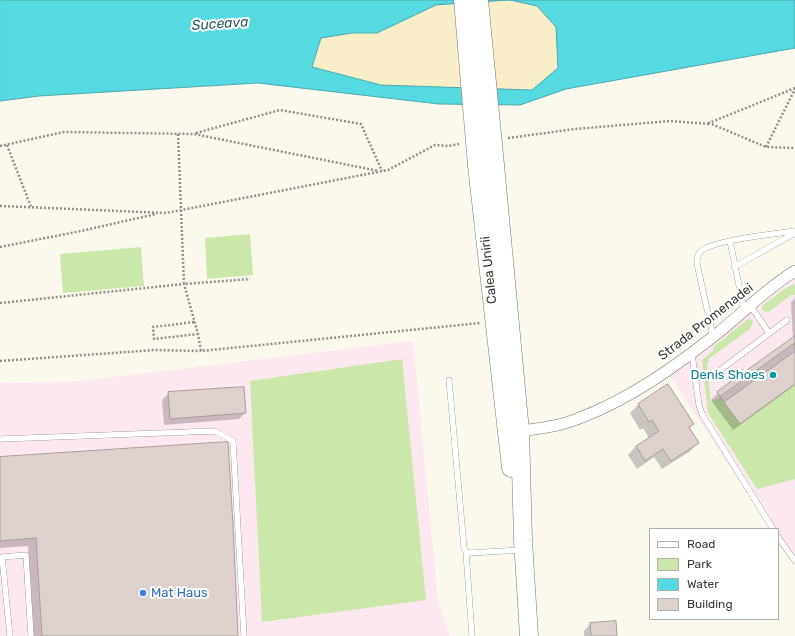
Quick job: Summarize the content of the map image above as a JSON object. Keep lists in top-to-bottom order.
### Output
{
  "streets": {
    "main road": ["Calea Unirii"],
    "street": ["Strada Promenadei"]
  },
  "crossings": [
    ["Calea Unirii", "Strada Promenadei"]
  ],
  "water": ["Suceava"],
  "places": ["Denis Shoes", "Mat Haus"],
  "legend": [
    "Road",
    "Park",
    "Water",
    "Building"
  ]
}
